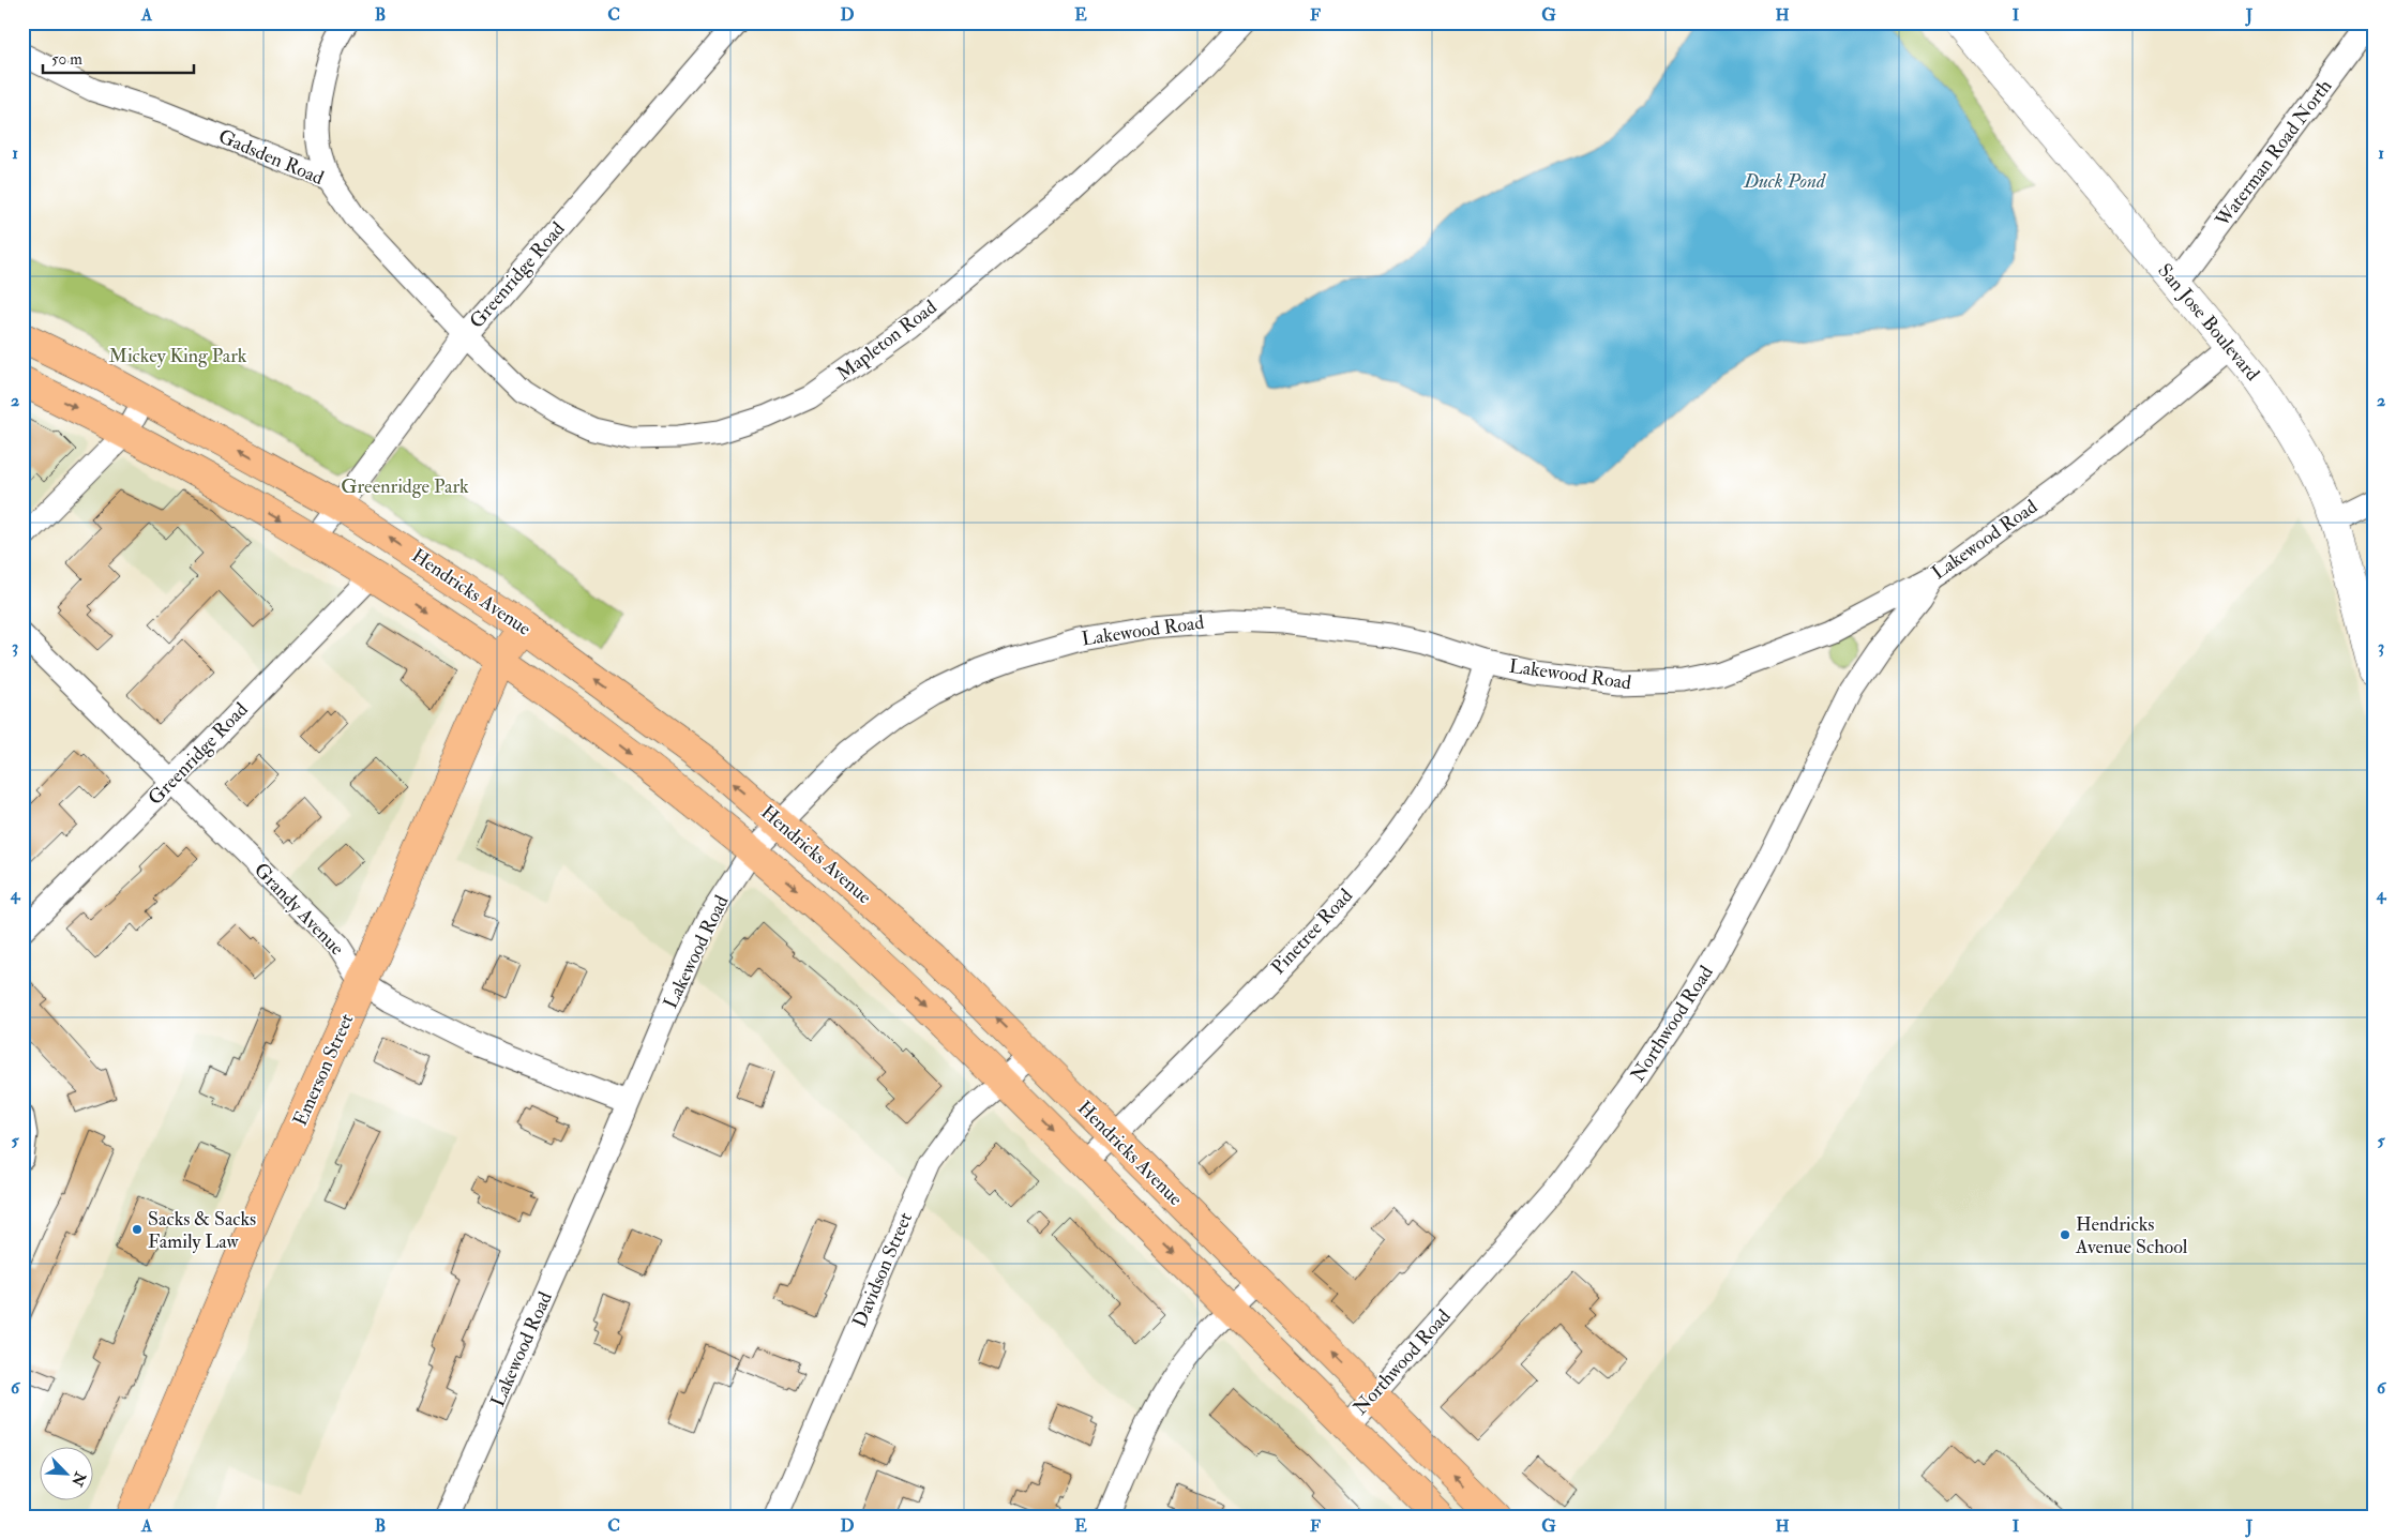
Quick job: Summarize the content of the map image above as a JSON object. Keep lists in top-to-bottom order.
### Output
{
  "streets": {
    "main road": ["Hendricks Avenue", "Emerson Street"],
    "street": [
      "Waterman Road North",
      "Gadsden Road",
      "Greenridge Road",
      "San Jose Boulevard",
      "Mapleton Road",
      "Lakewood Road",
      "Grandy Avenue",
      "Pinetree Road",
      "Northwood Road",
      "Davidson Street"
    ]
  },
  "crossings": [
    ["Waterman Road North", "San Jose Boulevard"],
    ["Gadsden Road", "Greenridge Road"],
    ["Gadsden Road", "Mapleton Road"],
    ["Greenridge Road", "Mapleton Road"],
    ["Greenridge Road", "Hendricks Avenue"],
    ["Greenridge Road", "Grandy Avenue"],
    ["San Jose Boulevard", "Lakewood Road"],
    ["Lakewood Road", "Hendricks Avenue"],
    ["Lakewood Road", "Grandy Avenue"],
    ["Lakewood Road", "Pinetree Road"],
    ["Lakewood Road", "Northwood Road"],
    ["Hendricks Avenue", "Pinetree Road"],
    ["Hendricks Avenue", "Northwood Road"],
    ["Hendricks Avenue", "Emerson Street"],
    ["Hendricks Avenue", "Davidson Street"],
    ["Grandy Avenue", "Emerson Street"]
  ],
  "water": ["Duck Pond"],
  "parks": ["Mickey King Park", "Greenridge Park"],
  "places": ["Sacks & Sacks Family Law", "Hendricks Avenue School"],
  "scale_bar": "50 m",
  "north": "bottom right",
  "grid": {
    "columns": [
      "A",
      "B",
      "C",
      "D",
      "E",
      "F",
      "G",
      "H",
      "I",
      "J"
    ],
    "rows": [
      "1",
      "2",
      "3",
      "4",
      "5",
      "6"
    ]
  }
}
